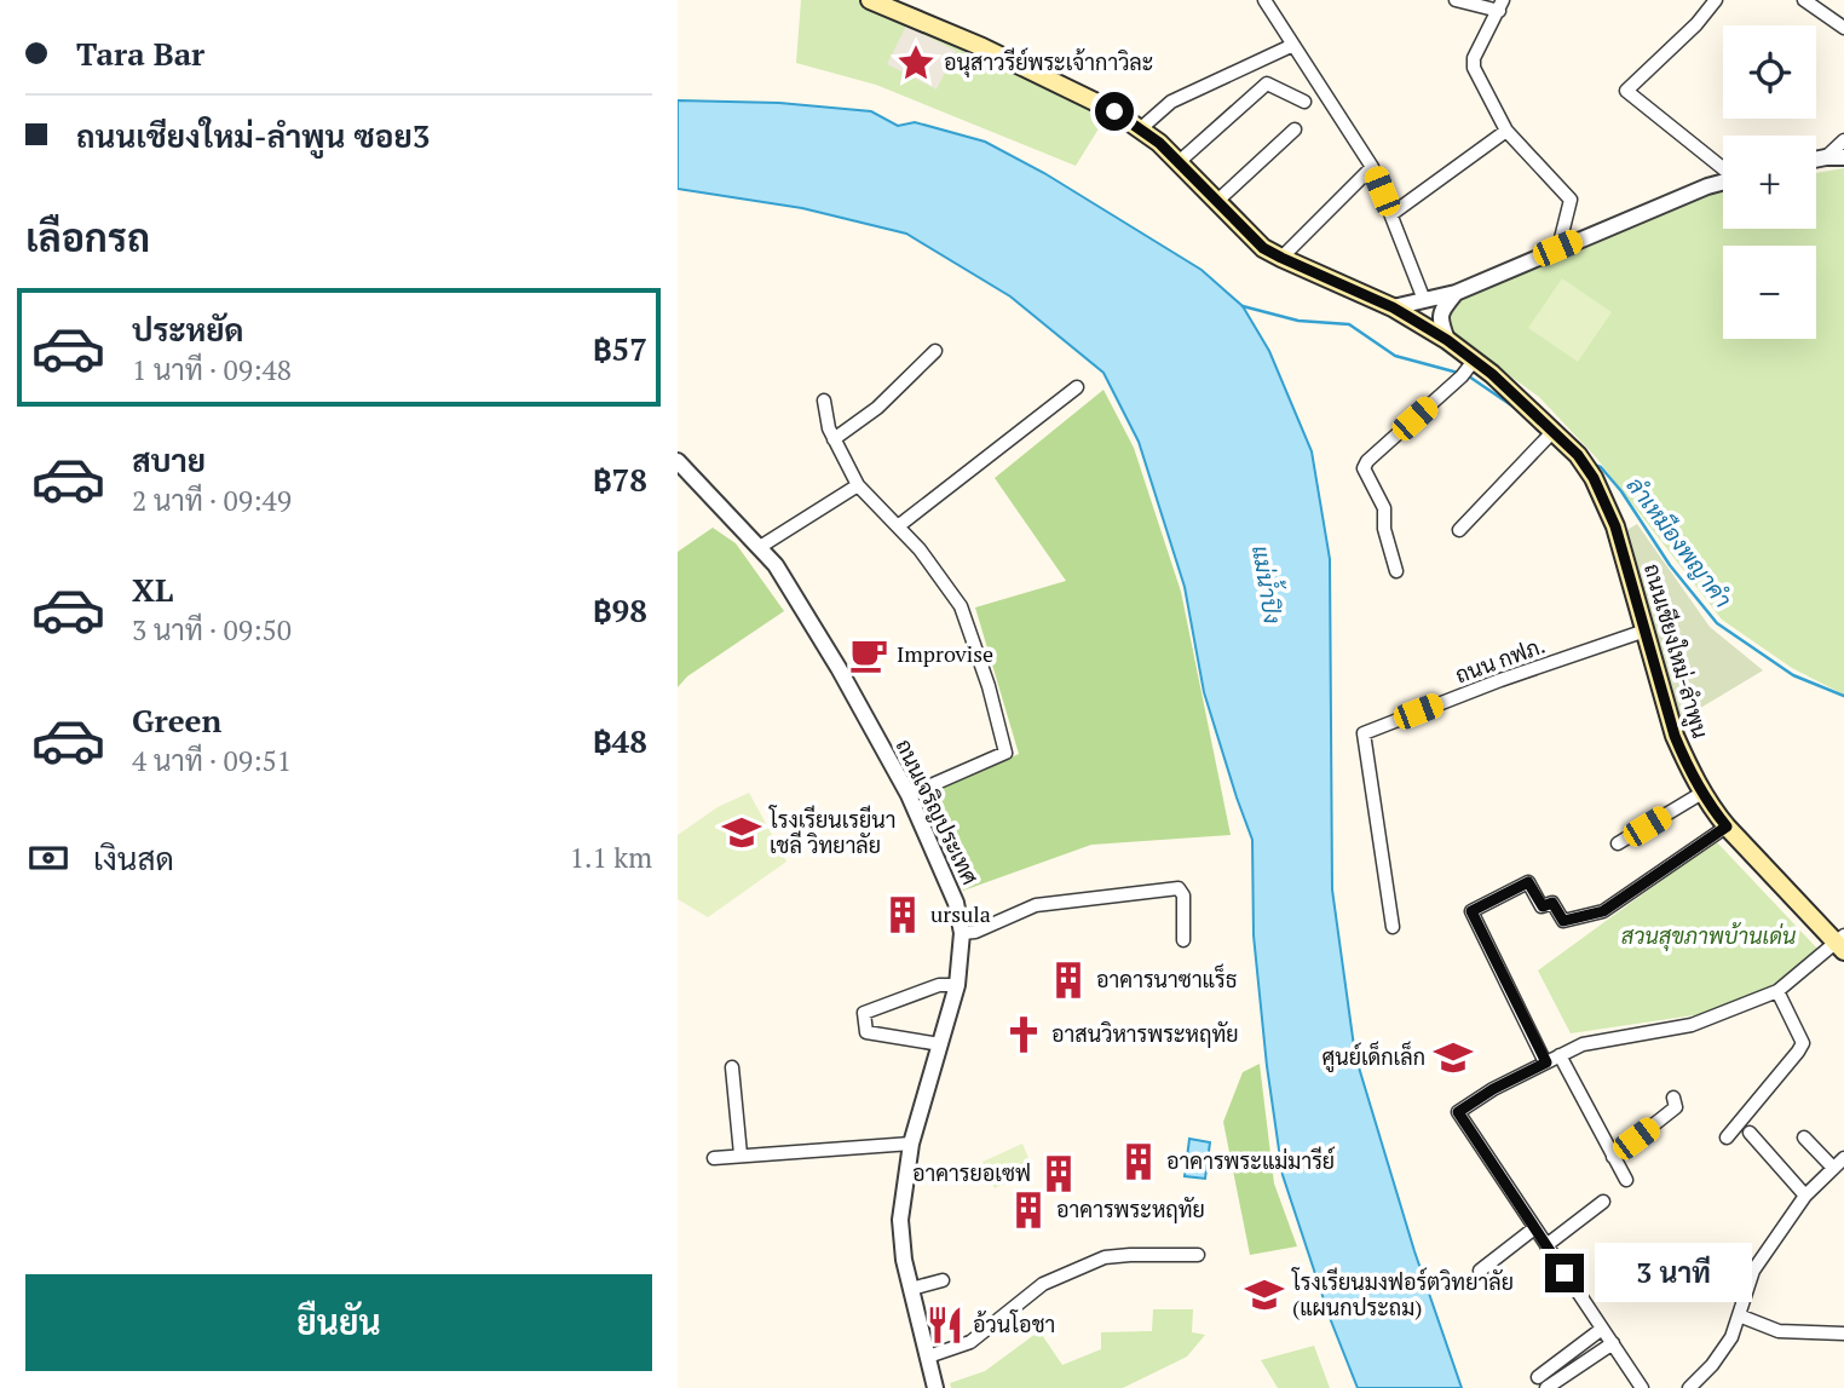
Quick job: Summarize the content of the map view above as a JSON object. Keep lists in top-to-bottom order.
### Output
{
  "streets": {
    "main road": ["ถนนเชียงใหม่-ลำพูน"],
    "street": ["ถนน กฟภ.", "ถนนเจริญประเทศ"]
  },
  "crossings": [
    ["ถนนเชียงใหม่-ลำพูน", "ถนน กฟภ."]
  ],
  "water": ["ลำเหมืองพญาคำ", "แม่น้ำปิง"],
  "parks": ["สวนสุขภาพบ้านเด่น"],
  "places": {
    "place": ["อนุสาวรีย์พระเจ้ากาวิละ"],
    "cafe": ["Improvise"],
    "school or university": ["โรงเรียนเรยีนา เชลี วิทยาลัย", "ศูนย์เด็กเล็ก", "โรงเรียนมงฟอร์ตวิทยาลัย (แผนกประถม)"],
    "building": [
      "ursula",
      "อาคารนาซาแร็ธ",
      "อาคารพระแม่มารีย์",
      "อาคารยอเซฟ",
      "อาคารพระหฤทัย"
    ],
    "church": ["อาสนวิหารพระหฤทัย"],
    "restaurant": ["อ้วนโอชา"]
  },
  "page": {
    "banner": ["Tara Bar", "ถนนเชียงใหม่-ลำพูน ซอย3"],
    "map_buttons": ["+", "−"],
    "heading": "เลือกรถ",
    "list": [
      {
        "name": "ประหยัด",
        "note": "1 นาที · 09:48",
        "value": "฿57"
      },
      {
        "name": "สบาย",
        "note": "2 นาที · 09:49",
        "value": "฿78"
      },
      {
        "name": "XL",
        "note": "3 นาที · 09:50",
        "value": "฿98"
      },
      {
        "name": "Green",
        "note": "4 นาที · 09:51",
        "value": "฿48"
      }
    ],
    "pay": ["เงินสด", "1.1 km"],
    "bubble": "3 นาที",
    "buttons": "ยืนยัน"
  }
}
